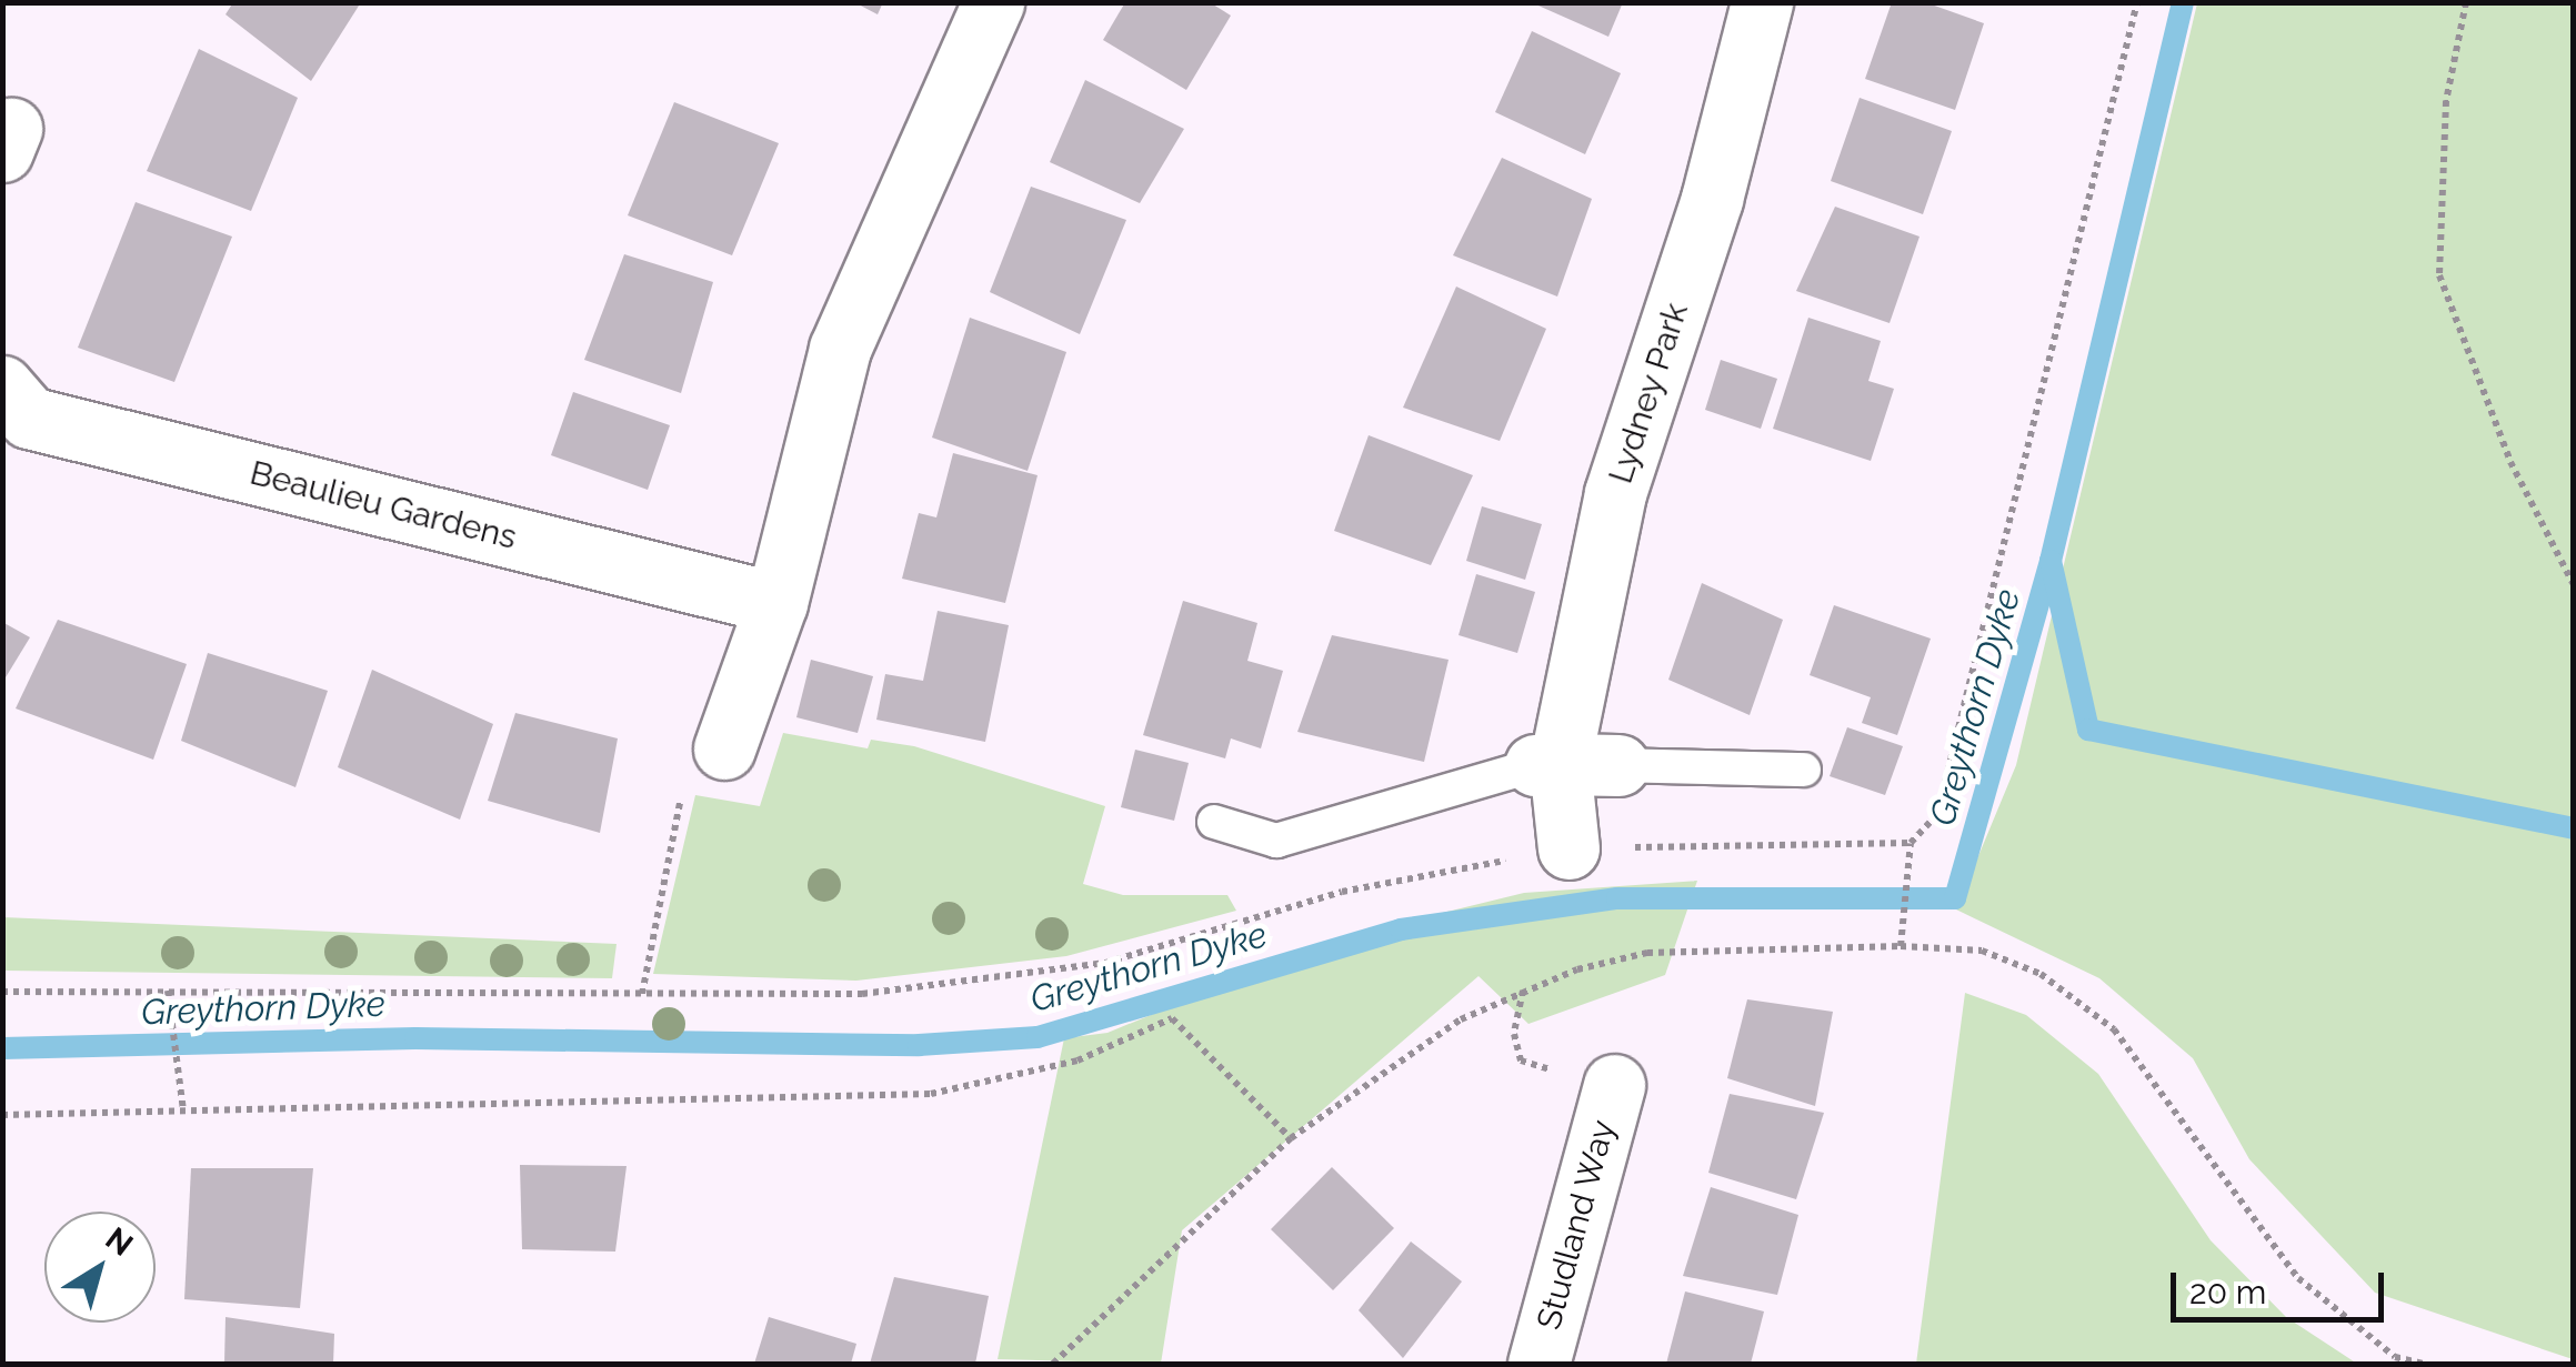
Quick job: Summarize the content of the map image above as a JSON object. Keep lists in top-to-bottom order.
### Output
{
  "streets": {
    "street": ["Lydney Park", "Beaulieu Gardens", "Studland Way"]
  },
  "water": ["Greythorn Dyke"],
  "scale_bar": "20 m",
  "north": "top right"
}
